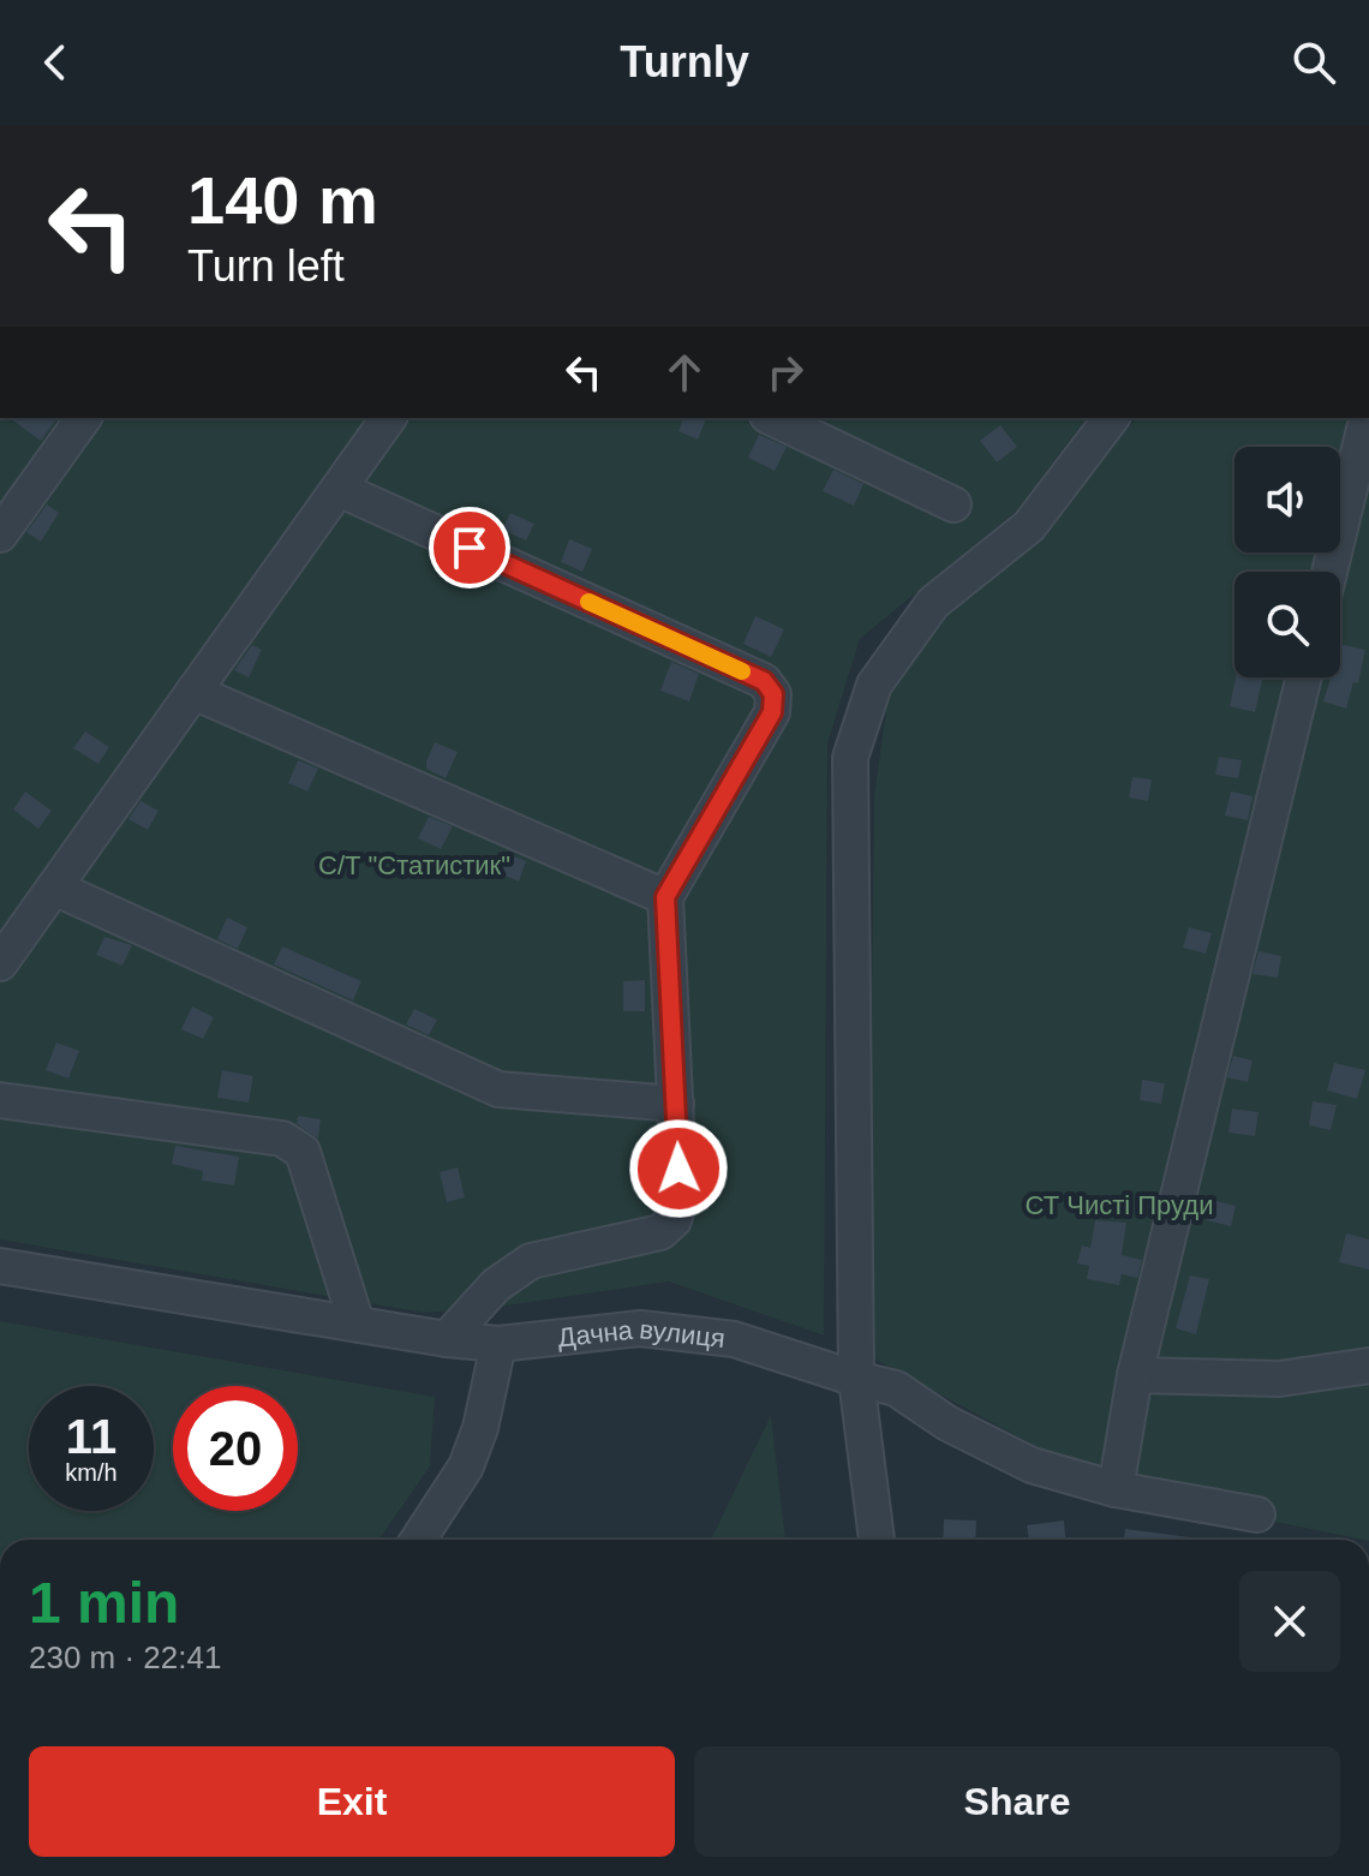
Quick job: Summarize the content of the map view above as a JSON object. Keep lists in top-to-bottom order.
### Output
{
  "streets": {
    "street": ["Дачна вулиця"]
  },
  "parks": ["С/Т \"Статистик\"", "СТ Чисті Пруди"],
  "page": {
    "header": "Turnly",
    "turn": ["140 m", "Turn left"],
    "speed": "11 km/h",
    "limit": "20",
    "heading": ["1 min", "230 m · 22:41"],
    "buttons": ["Exit", "Share"]
  }
}
